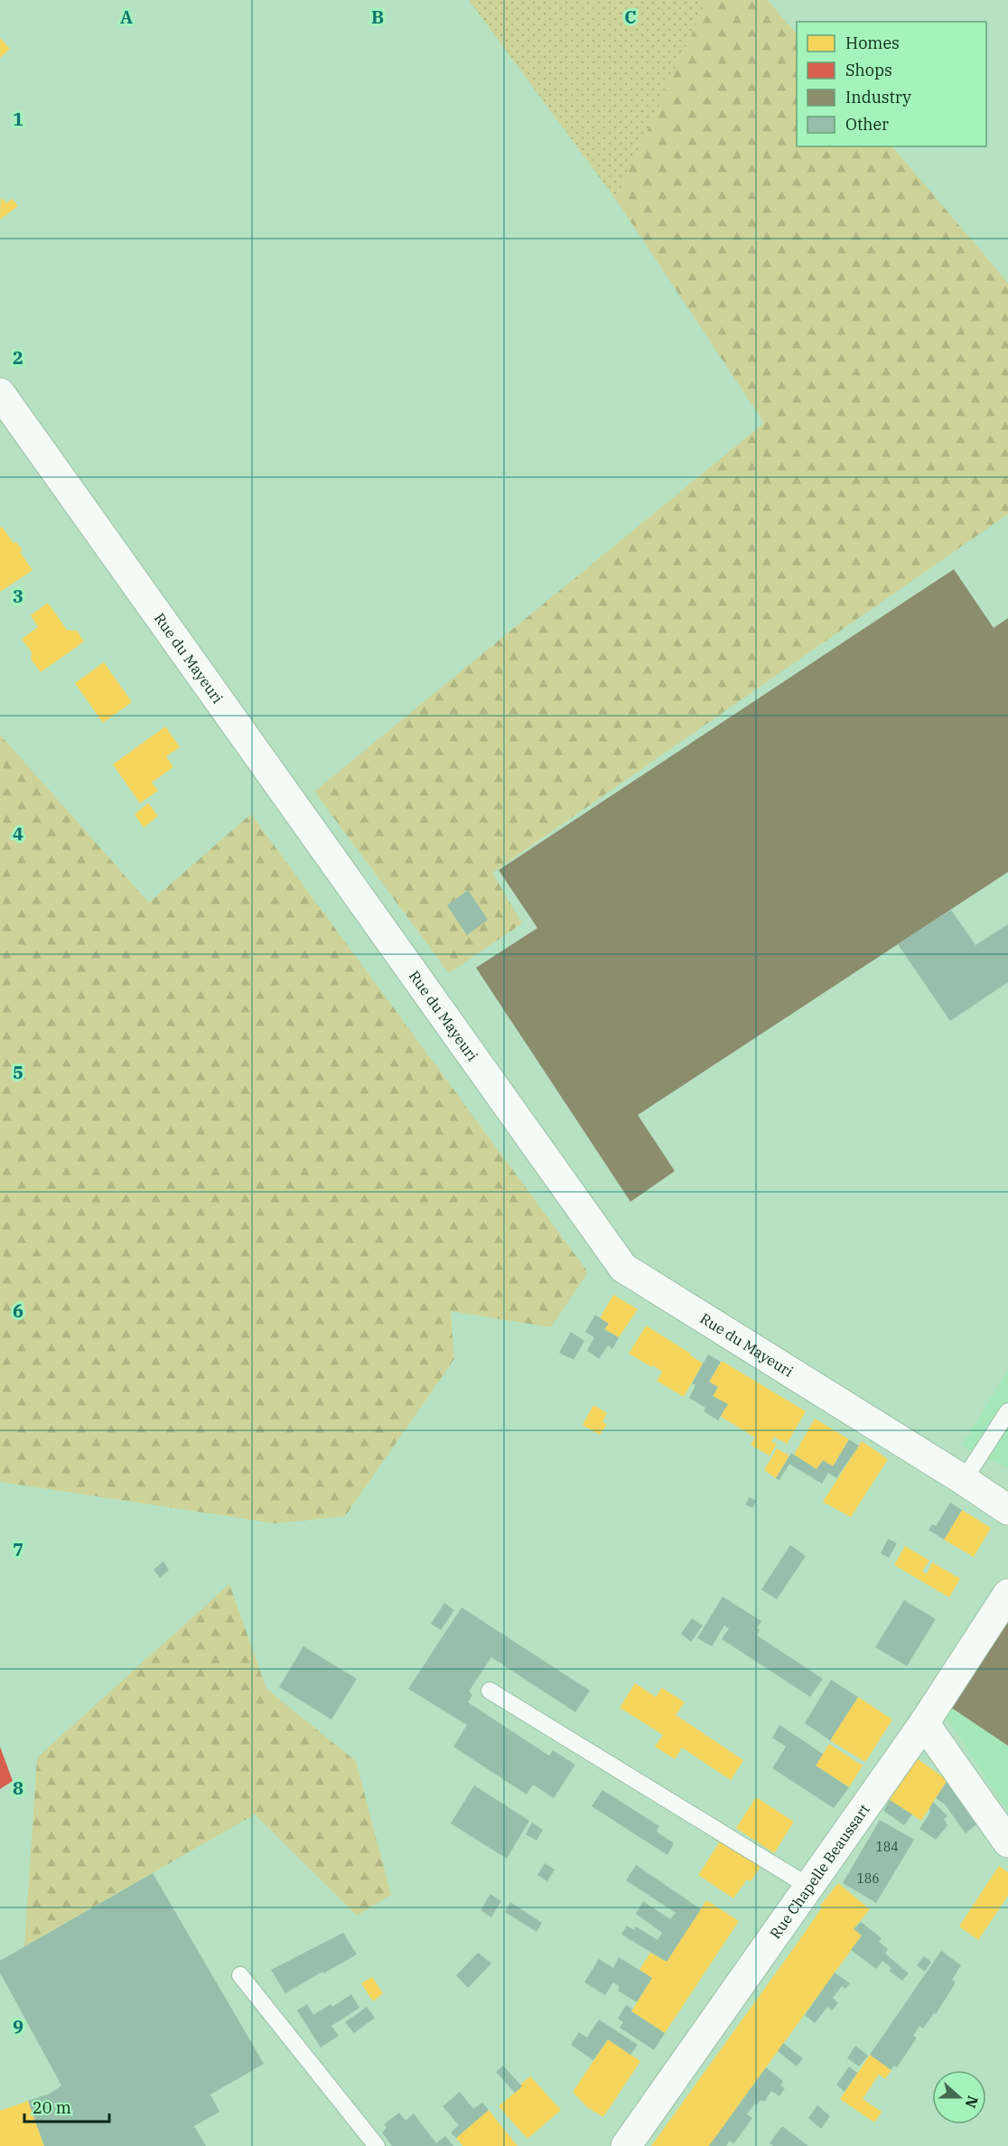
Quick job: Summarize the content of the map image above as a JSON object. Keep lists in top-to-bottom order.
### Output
{
  "streets": {
    "street": ["Rue du Mayeuri", "Rue Chapelle Beaussart"]
  },
  "house_numbers": ["184", "186"],
  "legend": [
    "Homes",
    "Shops",
    "Industry",
    "Other"
  ],
  "scale_bar": "20 m",
  "north": "right",
  "grid": {
    "columns": ["A", "B", "C"],
    "rows": [
      "1",
      "2",
      "3",
      "4",
      "5",
      "6",
      "7",
      "8",
      "9"
    ]
  }
}
